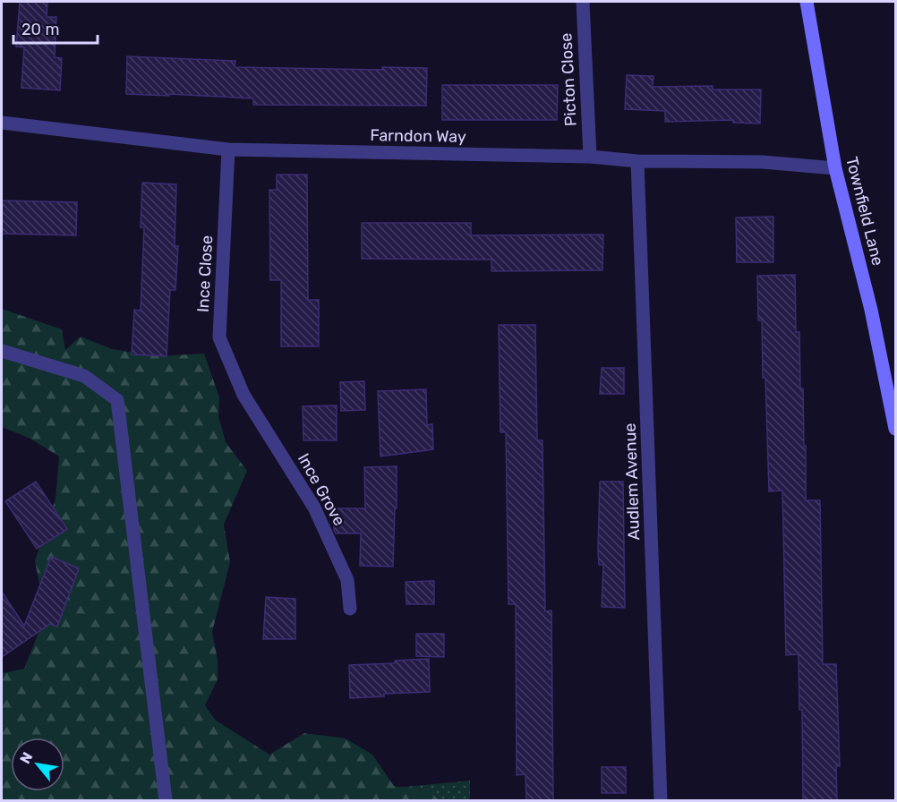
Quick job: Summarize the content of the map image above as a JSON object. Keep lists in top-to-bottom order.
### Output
{
  "streets": {
    "street": [
      "Picton Close",
      "Farndon Way",
      "Townfield Lane",
      "Ince Close",
      "Audlem Avenue",
      "Ince Grove"
    ]
  },
  "crossings": [
    ["Picton Close", "Farndon Way"],
    ["Farndon Way", "Townfield Lane"],
    ["Farndon Way", "Ince Close"],
    ["Farndon Way", "Audlem Avenue"],
    ["Ince Close", "Ince Grove"]
  ],
  "scale_bar": "20 m",
  "north": "top left"
}
